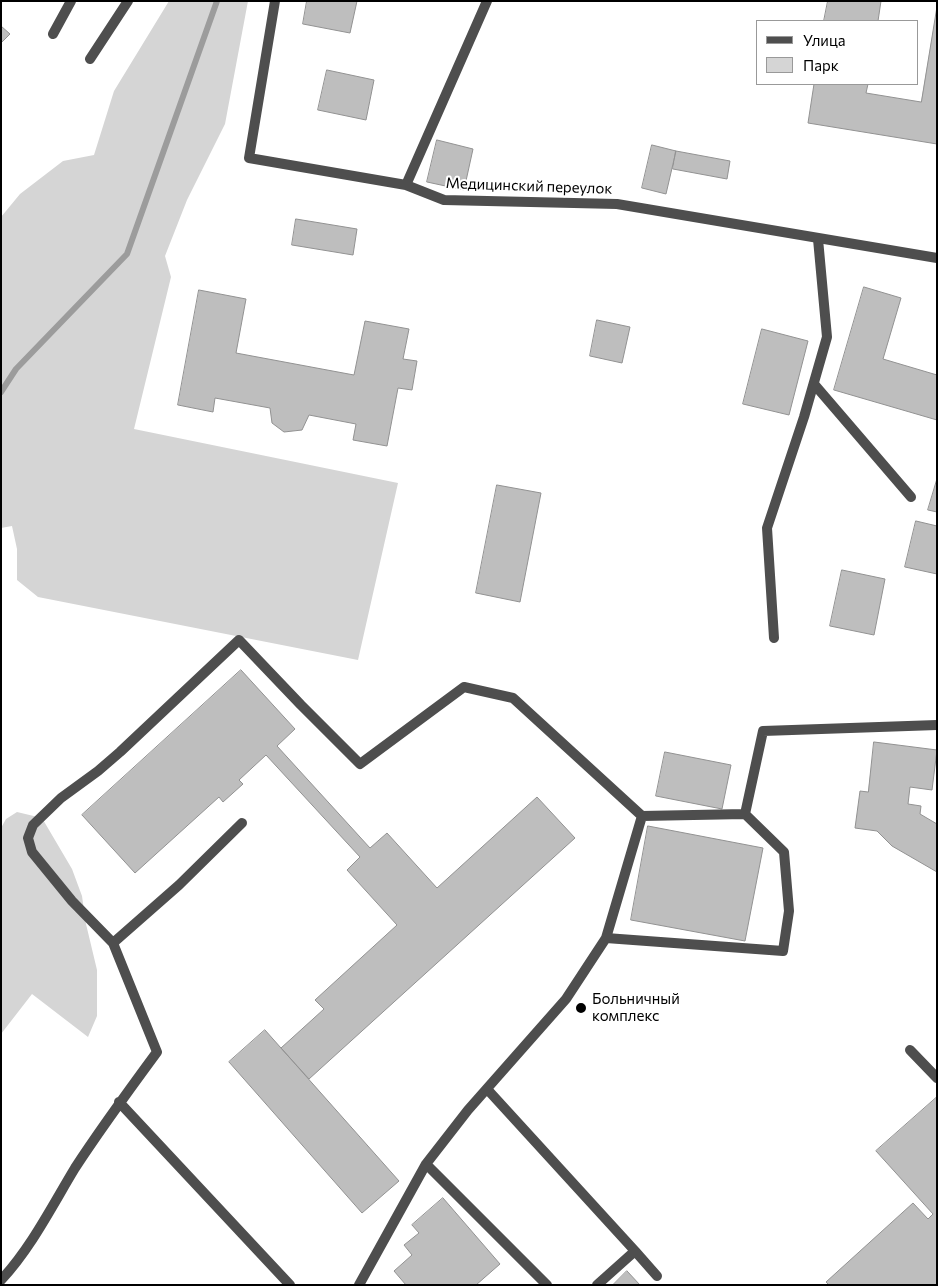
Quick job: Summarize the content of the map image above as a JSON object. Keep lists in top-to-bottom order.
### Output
{
  "streets": {
    "street": ["Медицинский переулок"]
  },
  "places": ["Больничный комплекс"],
  "legend": ["Улица", "Парк"]
}
